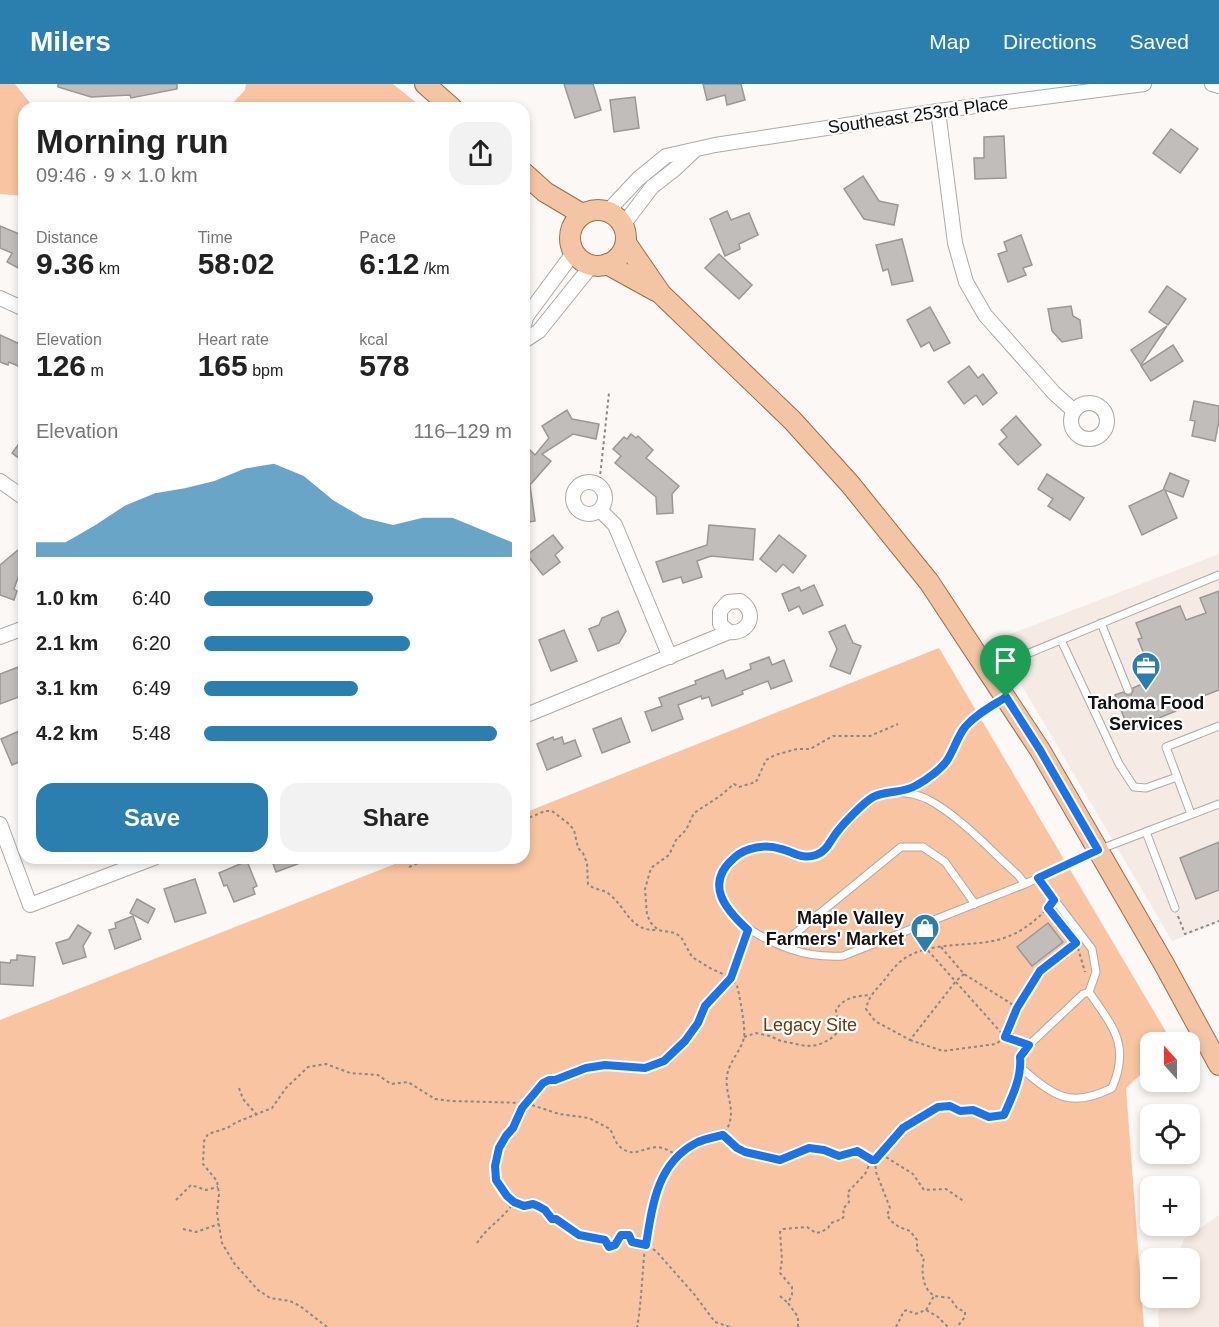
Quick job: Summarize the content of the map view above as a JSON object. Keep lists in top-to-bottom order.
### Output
{
  "streets": {
    "street": ["Southeast 253rd Place"]
  },
  "parks": ["Legacy Site"],
  "places": {
    "office": ["Tahoma Food Services"],
    "shop": ["Maple Valley Farmers' Market"]
  },
  "north": "top",
  "page": {
    "header": "Milers",
    "nav": ["Map", "Directions", "Saved"],
    "heading": ["Morning run", "09:46 · 9 × 1.0 km"],
    "stats": [
      ["Distance", "9.36 km"],
      ["Time", "58:02"],
      ["Pace", "6:12 /km"],
      ["Elevation", "126 m"],
      ["Heart rate", "165 bpm"],
      ["kcal", "578"]
    ],
    "chart": ["Elevation", "116–129 m"],
    "list": [
      {
        "name": "1.0 km",
        "note": "6:40"
      },
      {
        "name": "2.1 km",
        "note": "6:20"
      },
      {
        "name": "3.1 km",
        "note": "6:49"
      },
      {
        "name": "4.2 km",
        "note": "5:48"
      }
    ],
    "buttons": ["Save", "Share"],
    "map_buttons": ["+", "−"]
  }
}
